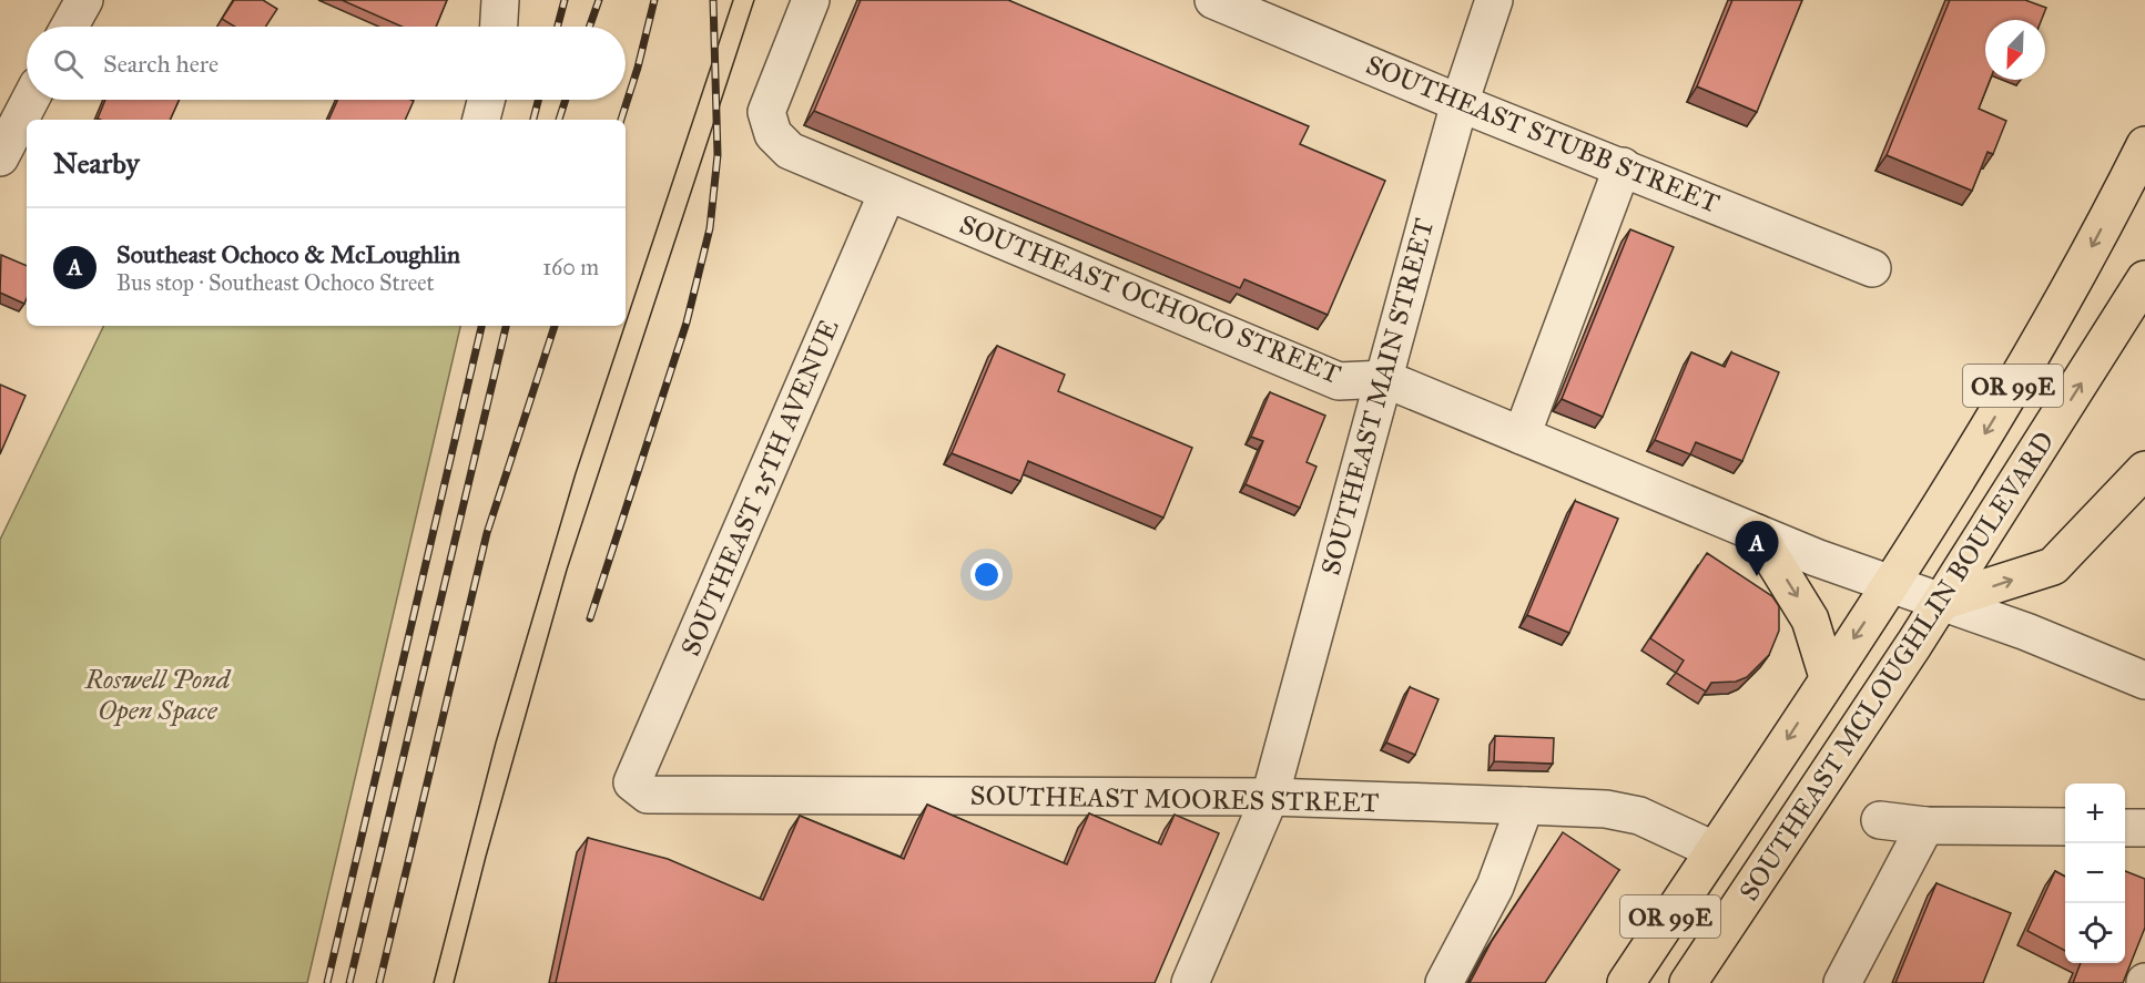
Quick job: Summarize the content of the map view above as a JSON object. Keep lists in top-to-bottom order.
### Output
{
  "streets": {
    "highway": ["OR 99E", "SOUTHEAST MCLOUGHLIN BOULEVARD"],
    "street": [
      "SOUTHEAST STUBB STREET",
      "SOUTHEAST OCHOCO STREET",
      "SOUTHEAST MAIN STREET",
      "SOUTHEAST 25TH AVENUE",
      "SOUTHEAST MOORES STREET"
    ]
  },
  "crossings": [
    ["SOUTHEAST STUBB STREET", "SOUTHEAST MAIN STREET"],
    ["SOUTHEAST OCHOCO STREET", "SOUTHEAST MAIN STREET"],
    ["SOUTHEAST OCHOCO STREET", "SOUTHEAST 25TH AVENUE"],
    ["SOUTHEAST OCHOCO STREET", "SOUTHEAST MCLOUGHLIN BOULEVARD"],
    ["SOUTHEAST MAIN STREET", "SOUTHEAST MOORES STREET"],
    ["SOUTHEAST 25TH AVENUE", "SOUTHEAST MOORES STREET"],
    ["SOUTHEAST MCLOUGHLIN BOULEVARD", "SOUTHEAST MOORES STREET"]
  ],
  "parks": ["Roswell Pond Open Space"],
  "north": "bottom left",
  "page": {
    "search": "Search here",
    "heading": "Nearby",
    "list": [
      {
        "mark": "A",
        "name": "Southeast Ochoco & McLoughlin",
        "note": "Bus stop · Southeast Ochoco Street",
        "value": "160 m"
      }
    ],
    "pins": "A",
    "map_buttons": ["+", "−"]
  }
}
